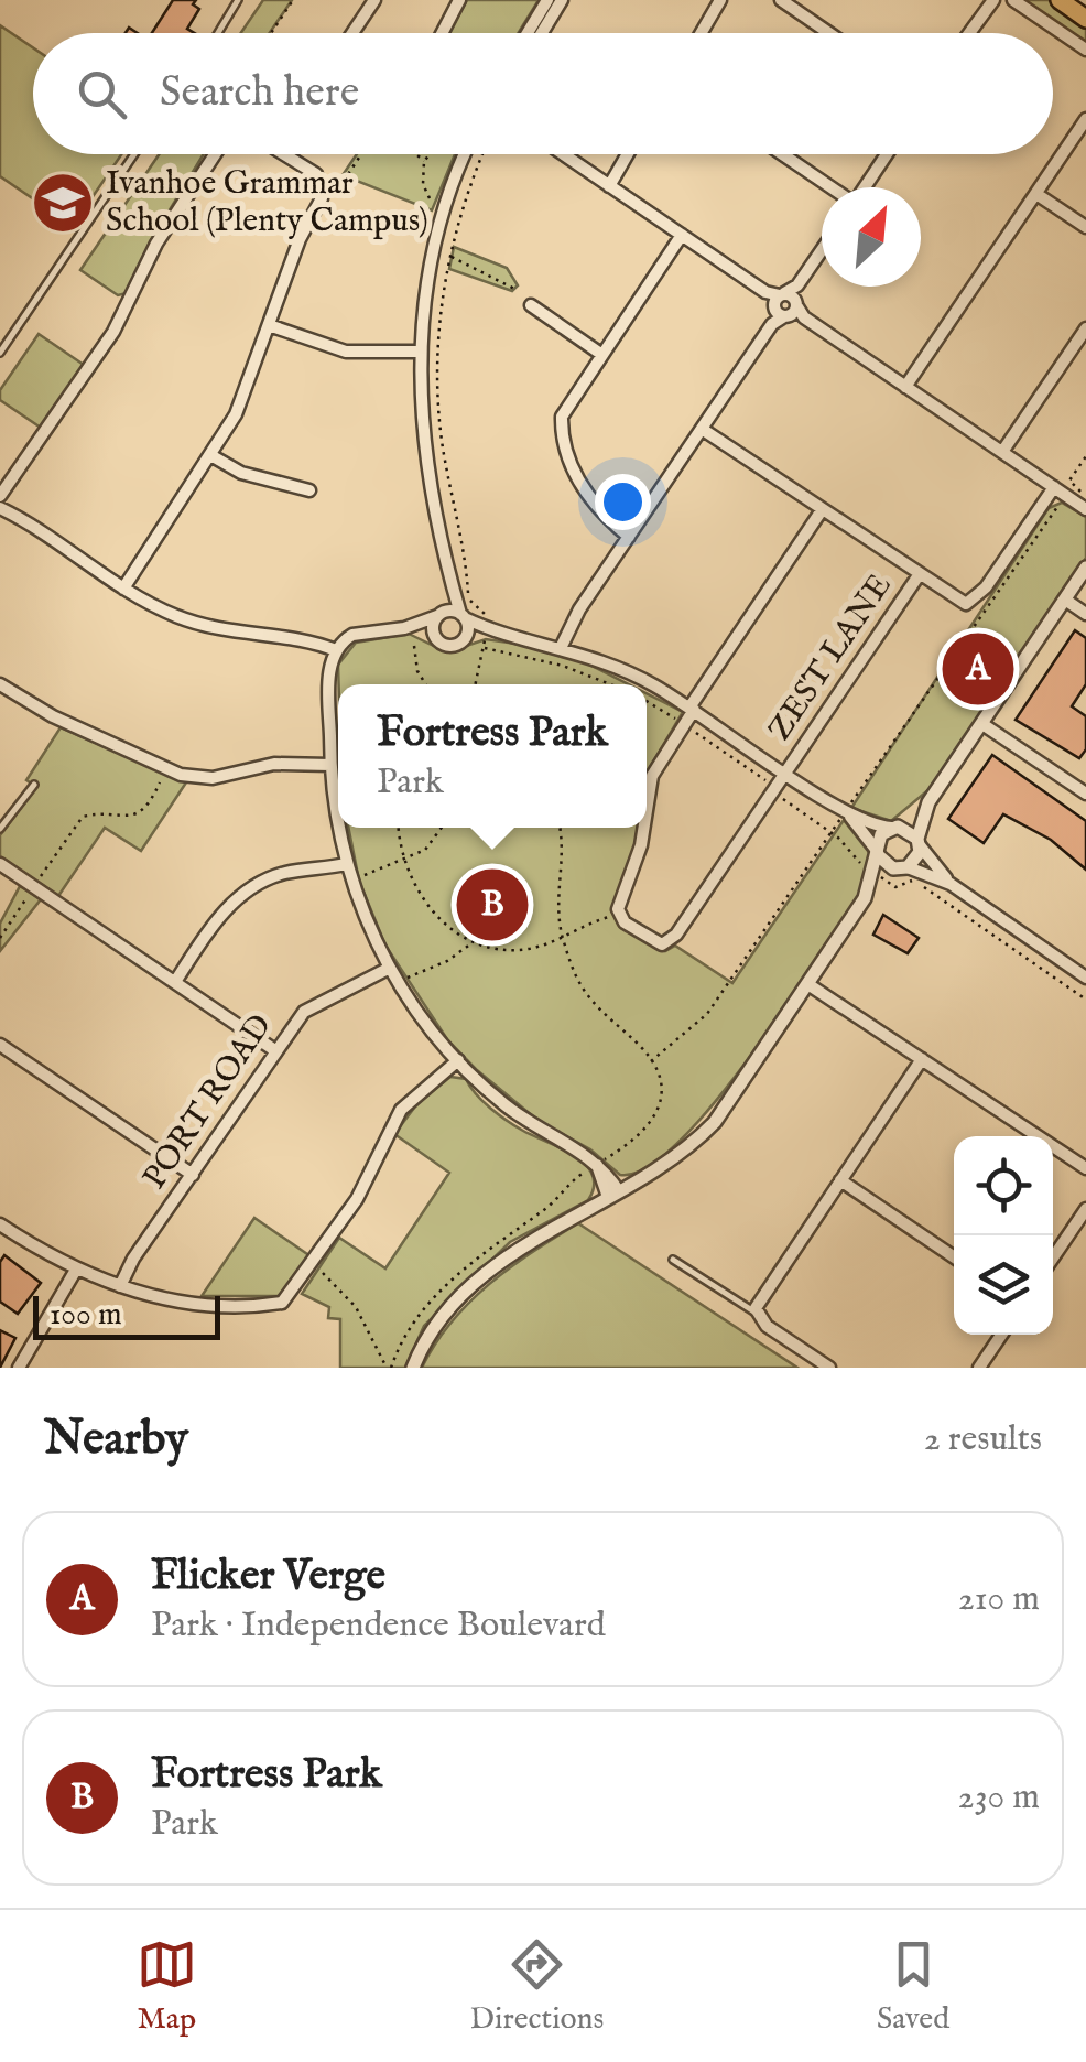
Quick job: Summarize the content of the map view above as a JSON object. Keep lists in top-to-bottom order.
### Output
{
  "streets": {
    "street": ["ZEST LANE", "PORT ROAD"]
  },
  "places": {
    "school or university": ["Ivanhoe Grammar School (Plenty Campus)"]
  },
  "scale_bar": "100 m",
  "north": "top right",
  "page": {
    "search": "Search here",
    "pins": ["A", "B"],
    "popup": ["Fortress Park", "Park"],
    "scale": "100 m",
    "heading": ["Nearby", "2 results"],
    "list": [
      {
        "mark": "A",
        "name": "Flicker Verge",
        "note": "Park · Independence Boulevard",
        "value": "210 m"
      },
      {
        "mark": "B",
        "name": "Fortress Park",
        "note": "Park",
        "value": "230 m"
      }
    ],
    "nav": ["Map", "Directions", "Saved"]
  }
}
